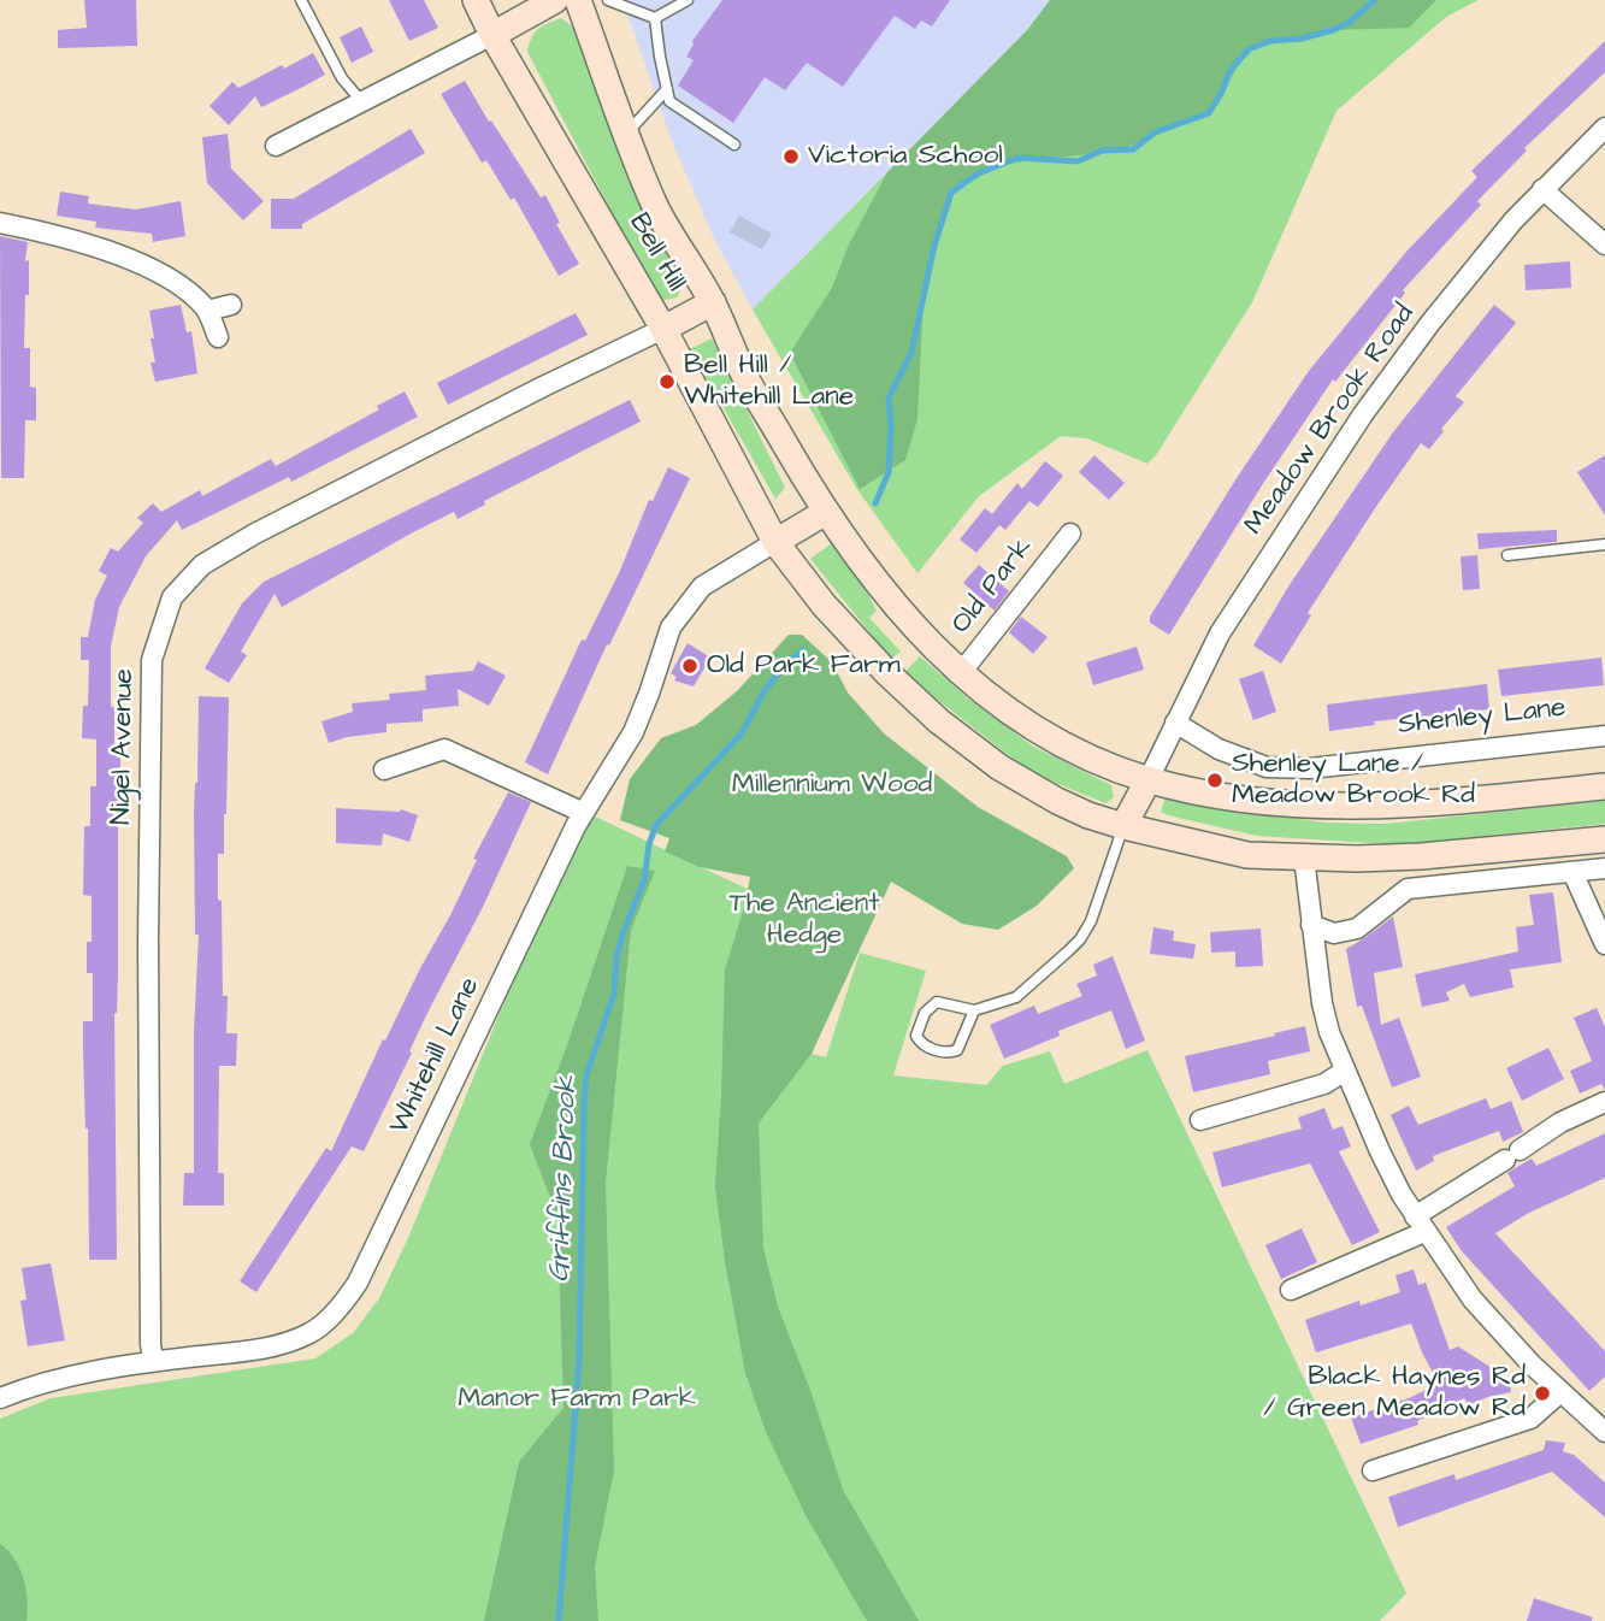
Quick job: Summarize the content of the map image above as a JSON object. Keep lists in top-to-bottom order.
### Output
{
  "streets": {
    "main road": ["Bell Hill"],
    "street": [
      "Meadow Brook Road",
      "Old Park",
      "Shenley Lane",
      "Nigel Avenue",
      "Whitehill Lane"
    ]
  },
  "crossings": [
    ["Bell Hill", "Nigel Avenue"],
    ["Bell Hill", "Whitehill Lane"],
    ["Meadow Brook Road", "Shenley Lane"],
    ["Nigel Avenue", "Whitehill Lane"]
  ],
  "water": ["Griffins Brook"],
  "parks": ["Millennium Wood", "The Ancient Hedge", "Manor Farm Park"],
  "places": [
    "Victoria School",
    "Bell Hill / Whitehill Lane",
    "Old Park Farm",
    "Shenley Lane / Meadow Brook Rd",
    "Black Haynes Rd / Green Meadow Rd"
  ]
}
